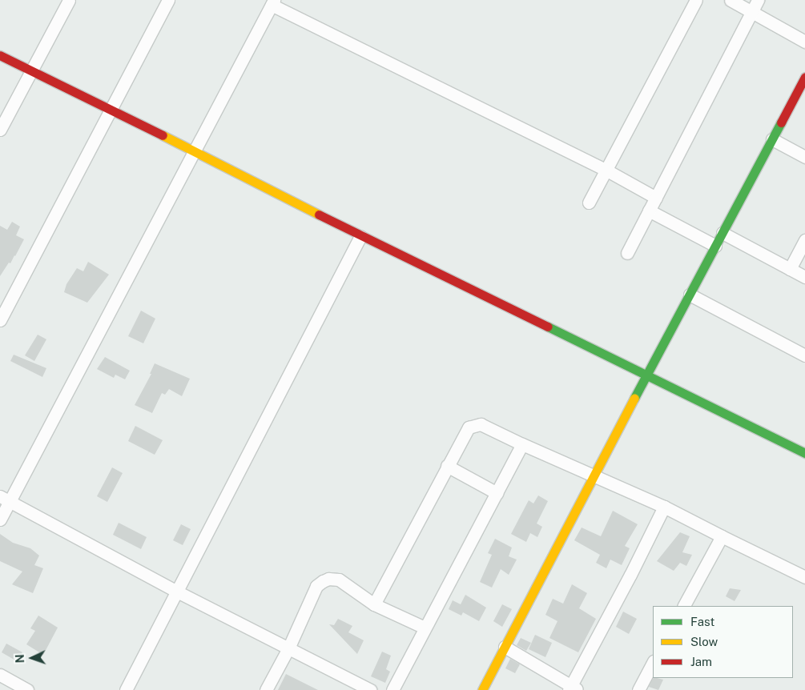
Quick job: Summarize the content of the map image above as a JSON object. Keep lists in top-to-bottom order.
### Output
{
  "legend": ["Fast", "Slow", "Jam"],
  "north": "left"
}
